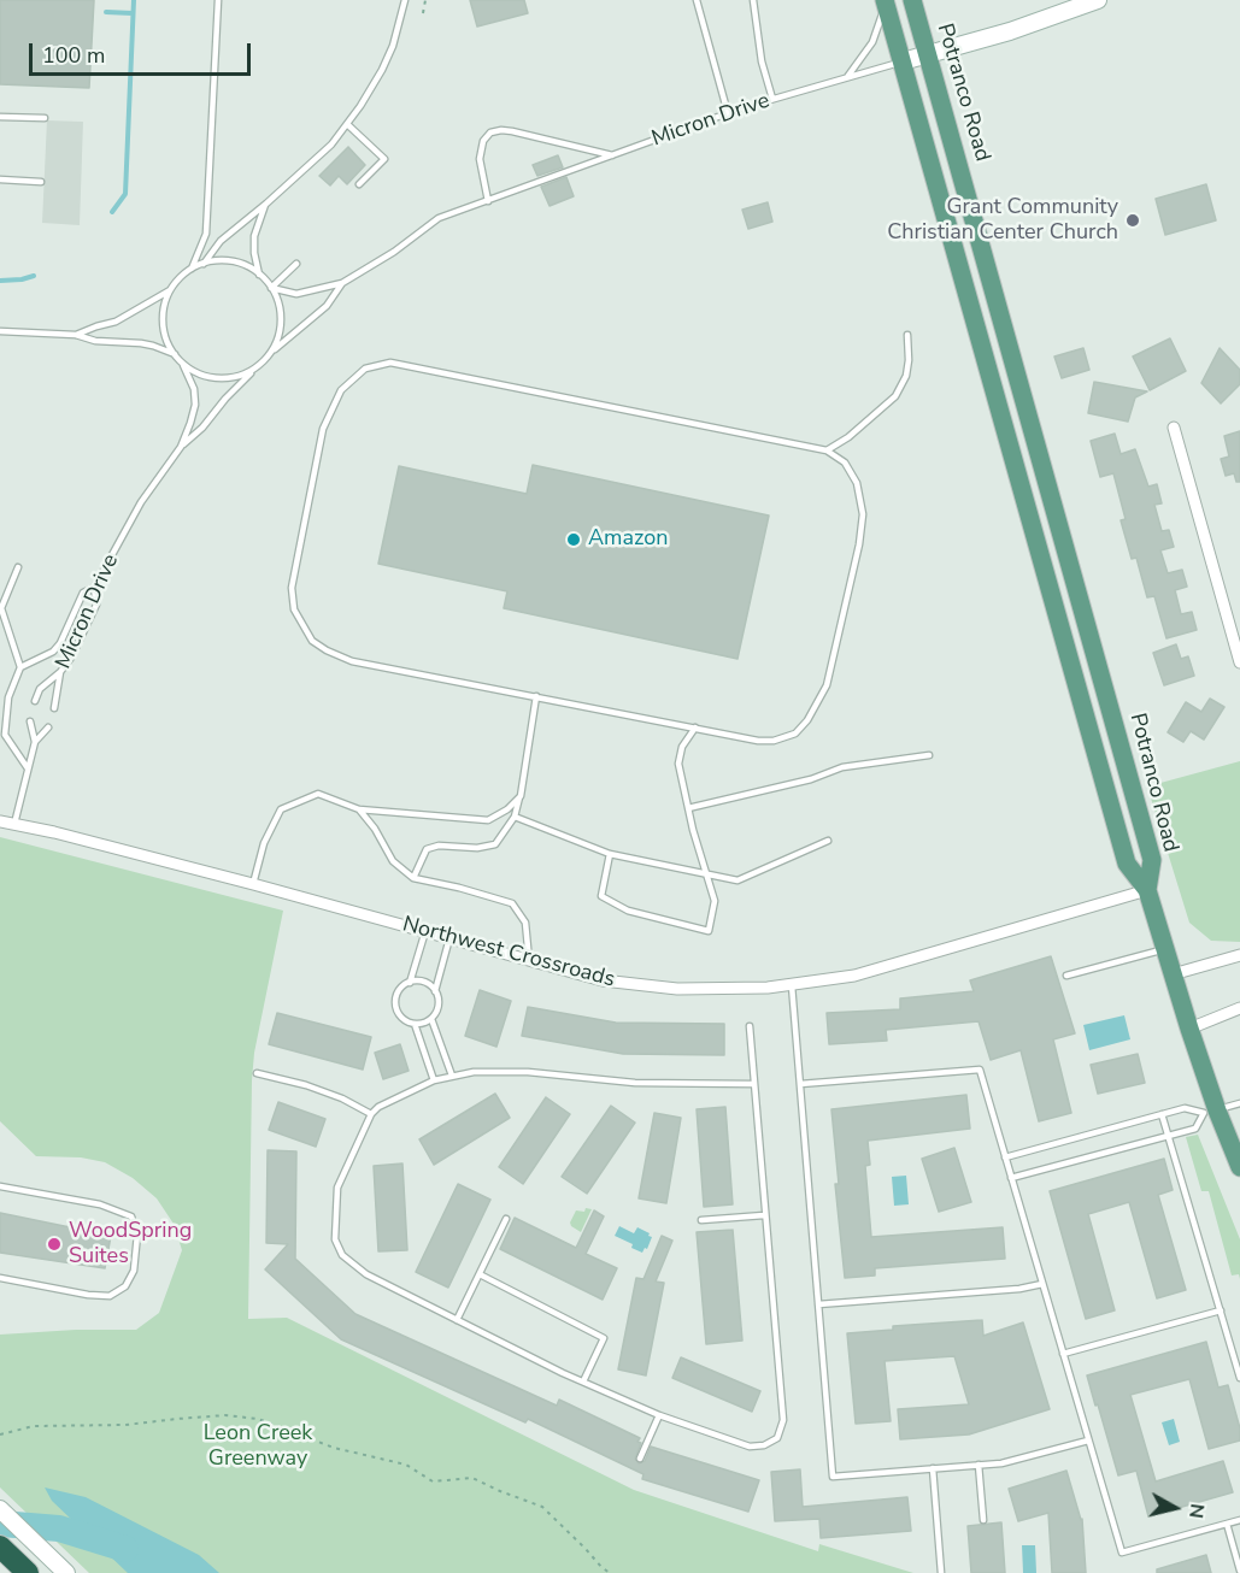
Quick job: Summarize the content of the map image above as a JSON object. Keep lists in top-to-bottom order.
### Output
{
  "streets": {
    "main road": ["Potranco Road"],
    "street": ["Micron Drive", "Northwest Crossroads"]
  },
  "crossings": [
    ["Potranco Road", "Micron Drive"],
    ["Potranco Road", "Northwest Crossroads"]
  ],
  "parks": ["Leon Creek Greenway"],
  "places": ["Grant Community Christian Center Church", "Amazon", "WoodSpring Suites"],
  "scale_bar": "100 m",
  "north": "right"
}
